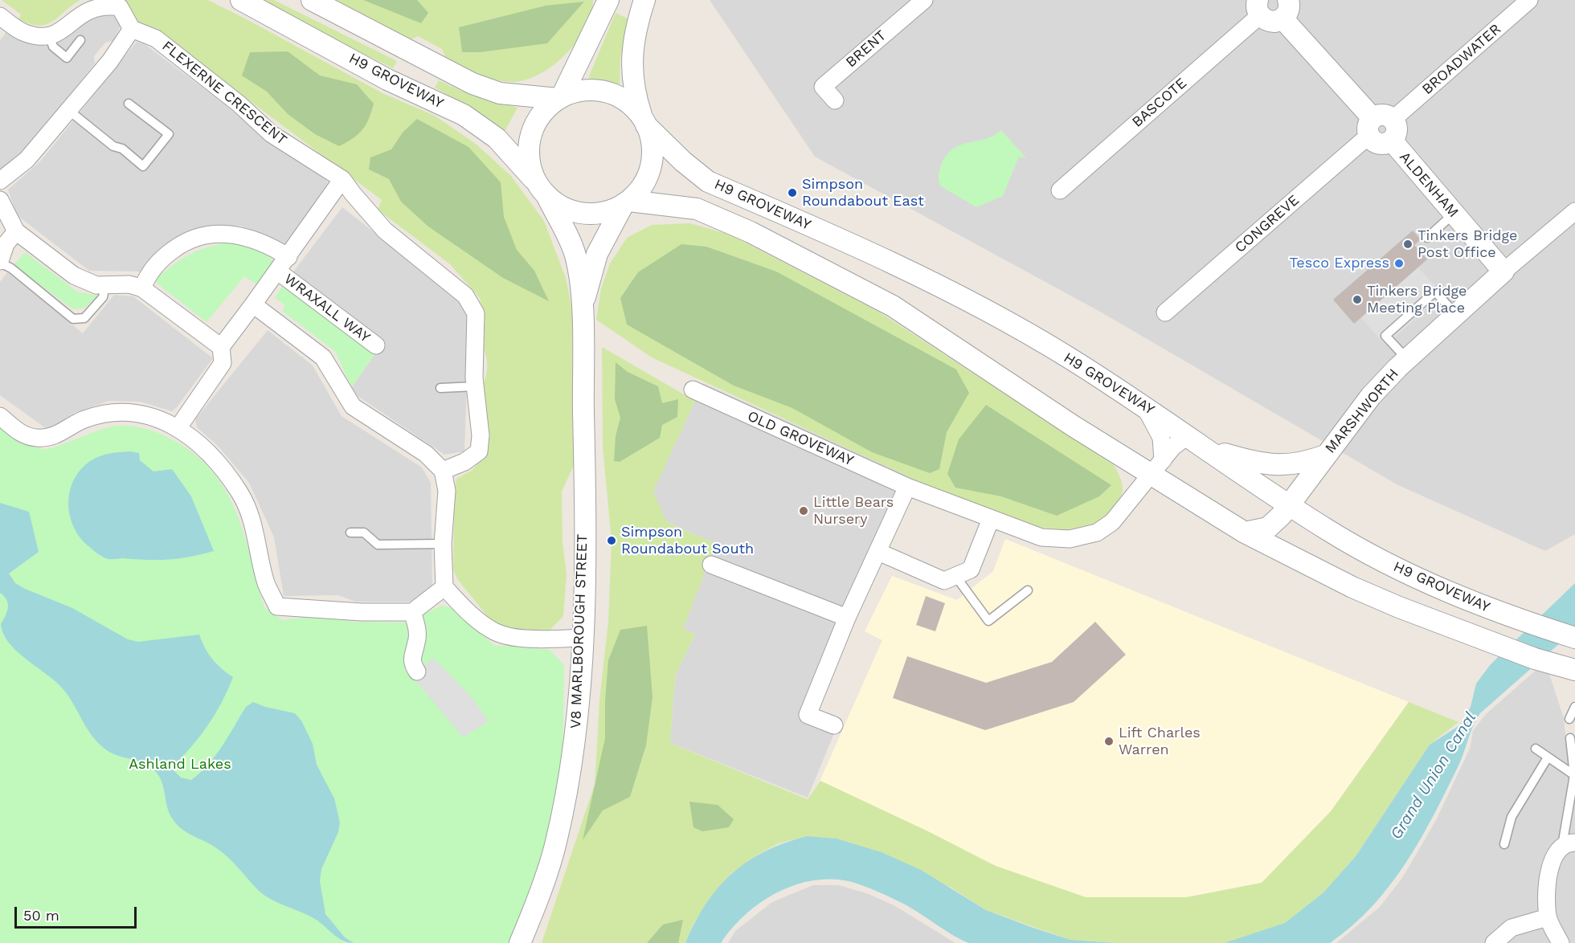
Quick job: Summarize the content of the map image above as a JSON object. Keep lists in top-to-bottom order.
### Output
{
  "streets": {
    "street": [
      "BRENT",
      "BROADWATER",
      "H9 GROVEWAY",
      "FLEXERNE CRESCENT",
      "BASCOTE",
      "ALDENHAM",
      "CONGREVE",
      "WRAXALL WAY",
      "MARSHWORTH",
      "OLD GROVEWAY",
      "V8 MARLBOROUGH STREET"
    ]
  },
  "crossings": [
    ["BROADWATER", "ALDENHAM"],
    ["BROADWATER", "CONGREVE"],
    ["H9 GROVEWAY", "MARSHWORTH"],
    ["H9 GROVEWAY", "OLD GROVEWAY"],
    ["H9 GROVEWAY", "V8 MARLBOROUGH STREET"],
    ["FLEXERNE CRESCENT", "WRAXALL WAY"],
    ["ALDENHAM", "CONGREVE"],
    ["ALDENHAM", "MARSHWORTH"]
  ],
  "water": ["Grand Union Canal"],
  "parks": ["Ashland Lakes"],
  "places": [
    "Simpson Roundabout East",
    "Tinkers Bridge Post Office",
    "Tesco Express",
    "Tinkers Bridge Meeting Place",
    "Little Bears Nursery",
    "Simpson Roundabout South",
    "Lift Charles Warren"
  ],
  "scale_bar": "50 m"
}
